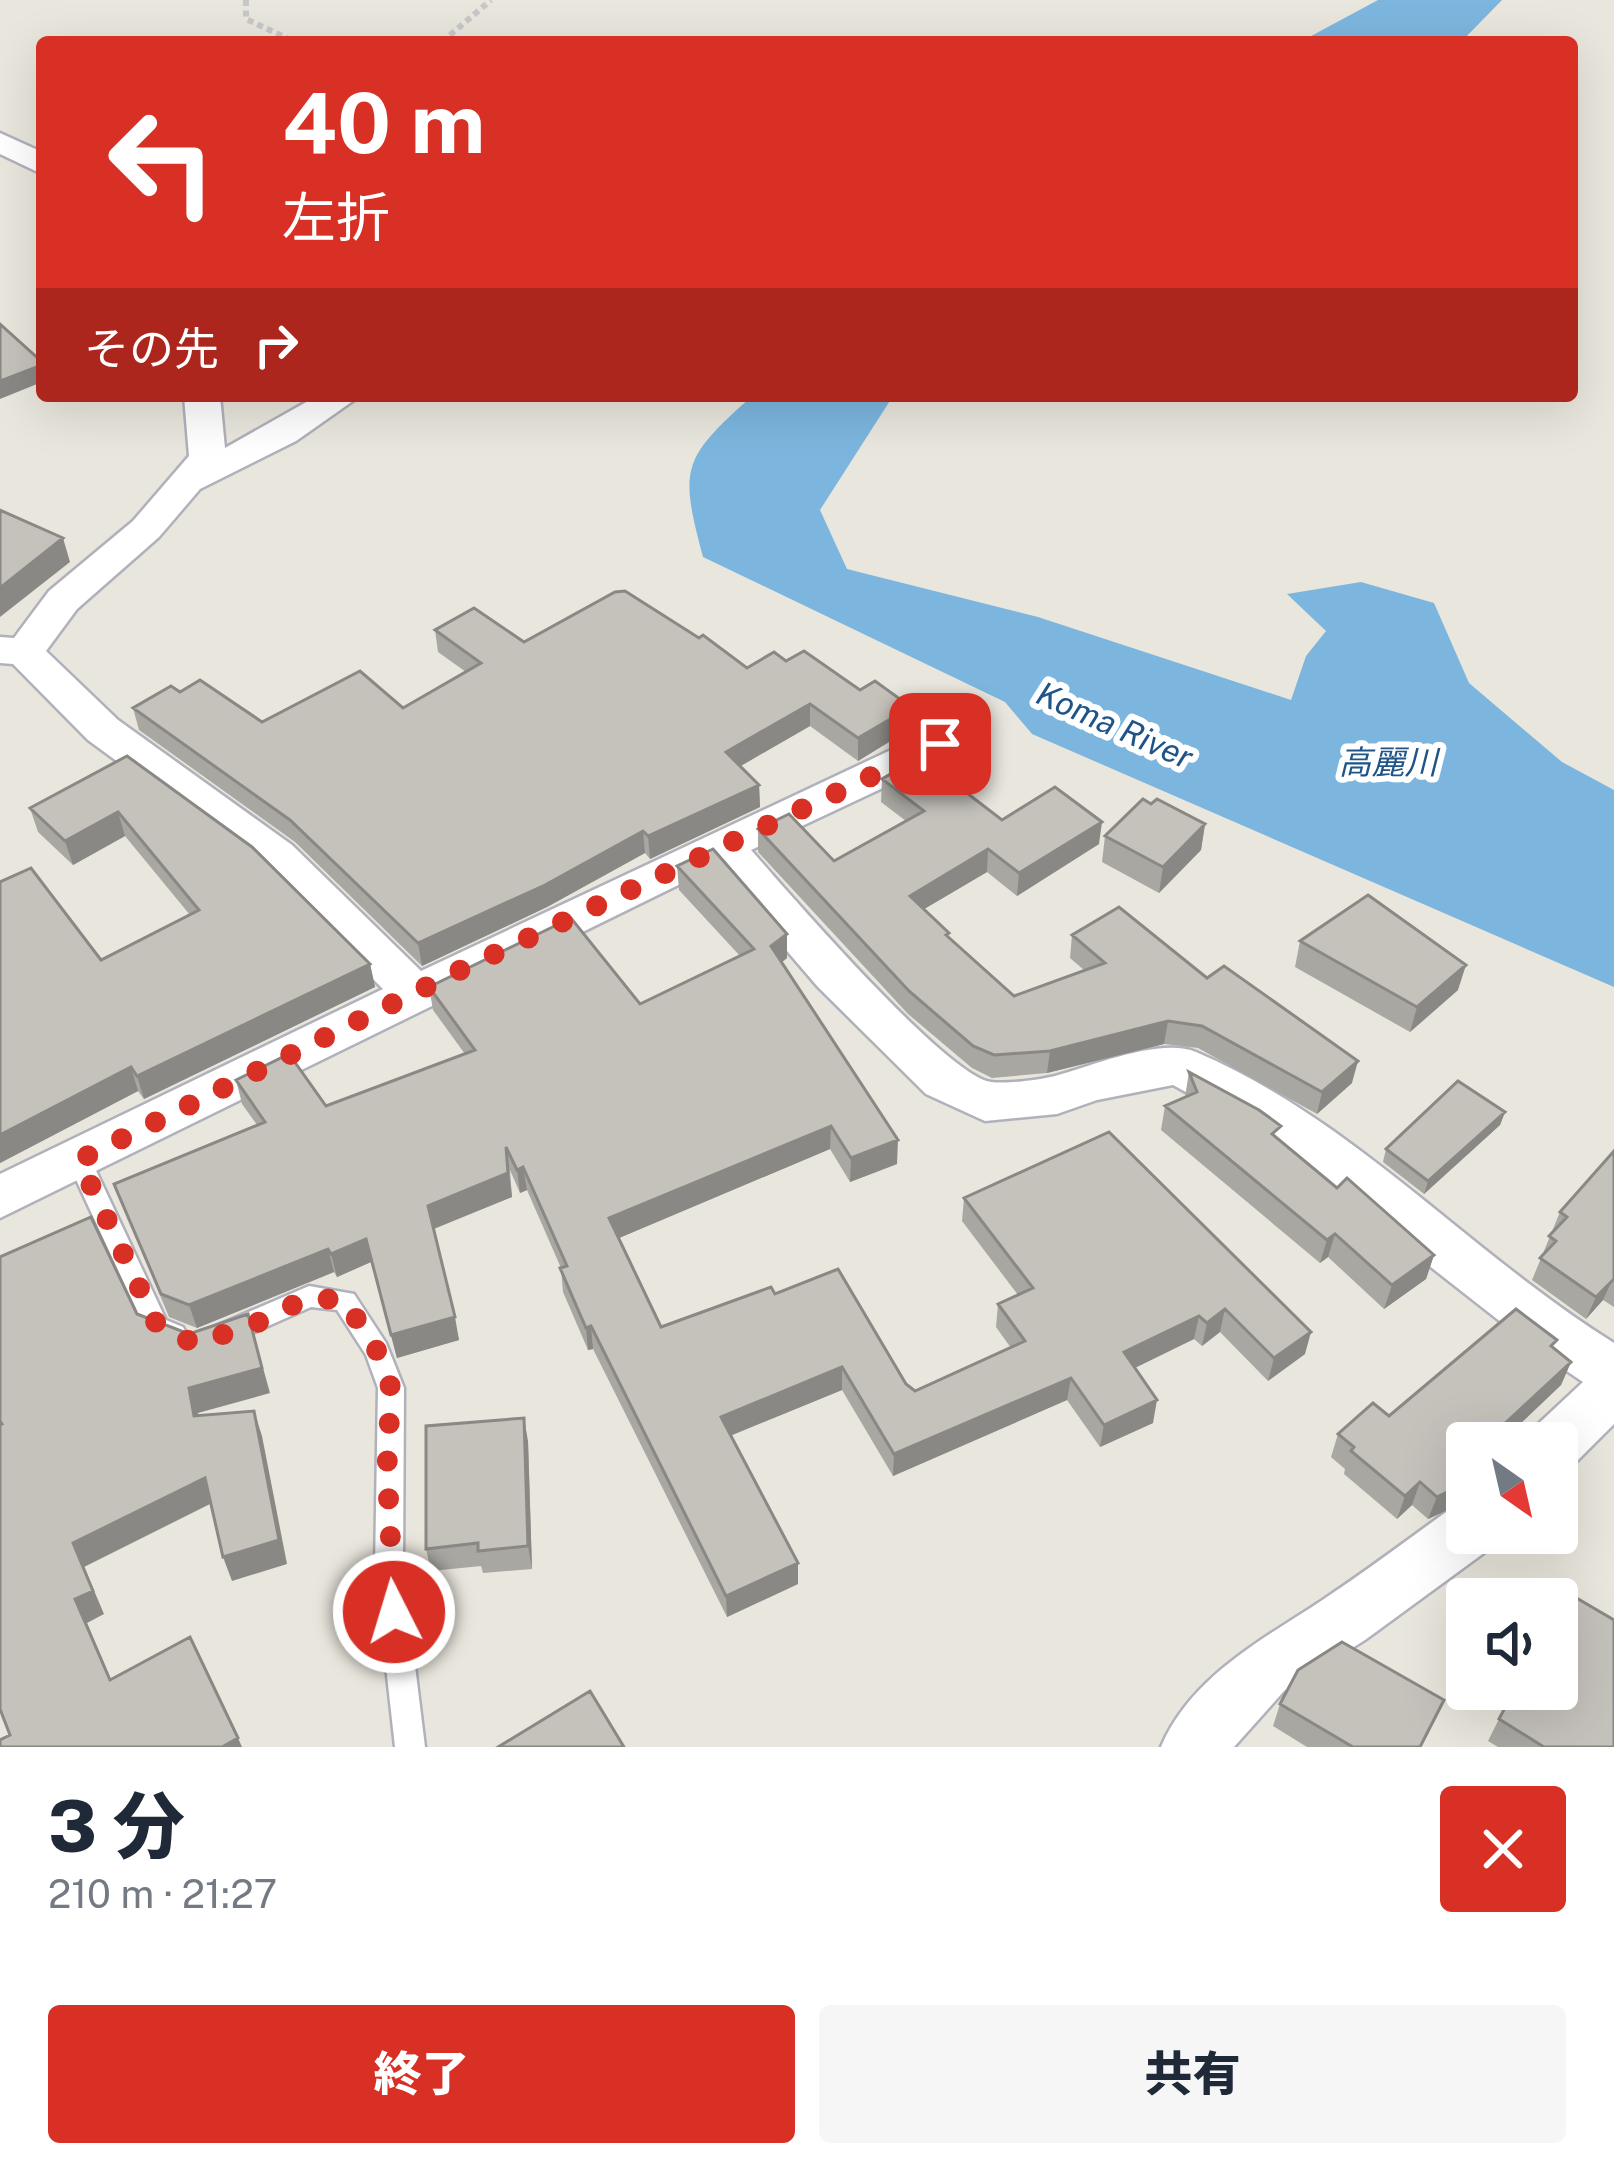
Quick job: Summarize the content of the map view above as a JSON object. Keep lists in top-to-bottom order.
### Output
{
  "water": ["Koma River", "高麗川"],
  "north": "bottom right",
  "page": {
    "turn": ["40 m", "左折"],
    "then": "その先",
    "heading": ["3 分", "210 m · 21:27"],
    "buttons": ["終了", "共有"]
  }
}
